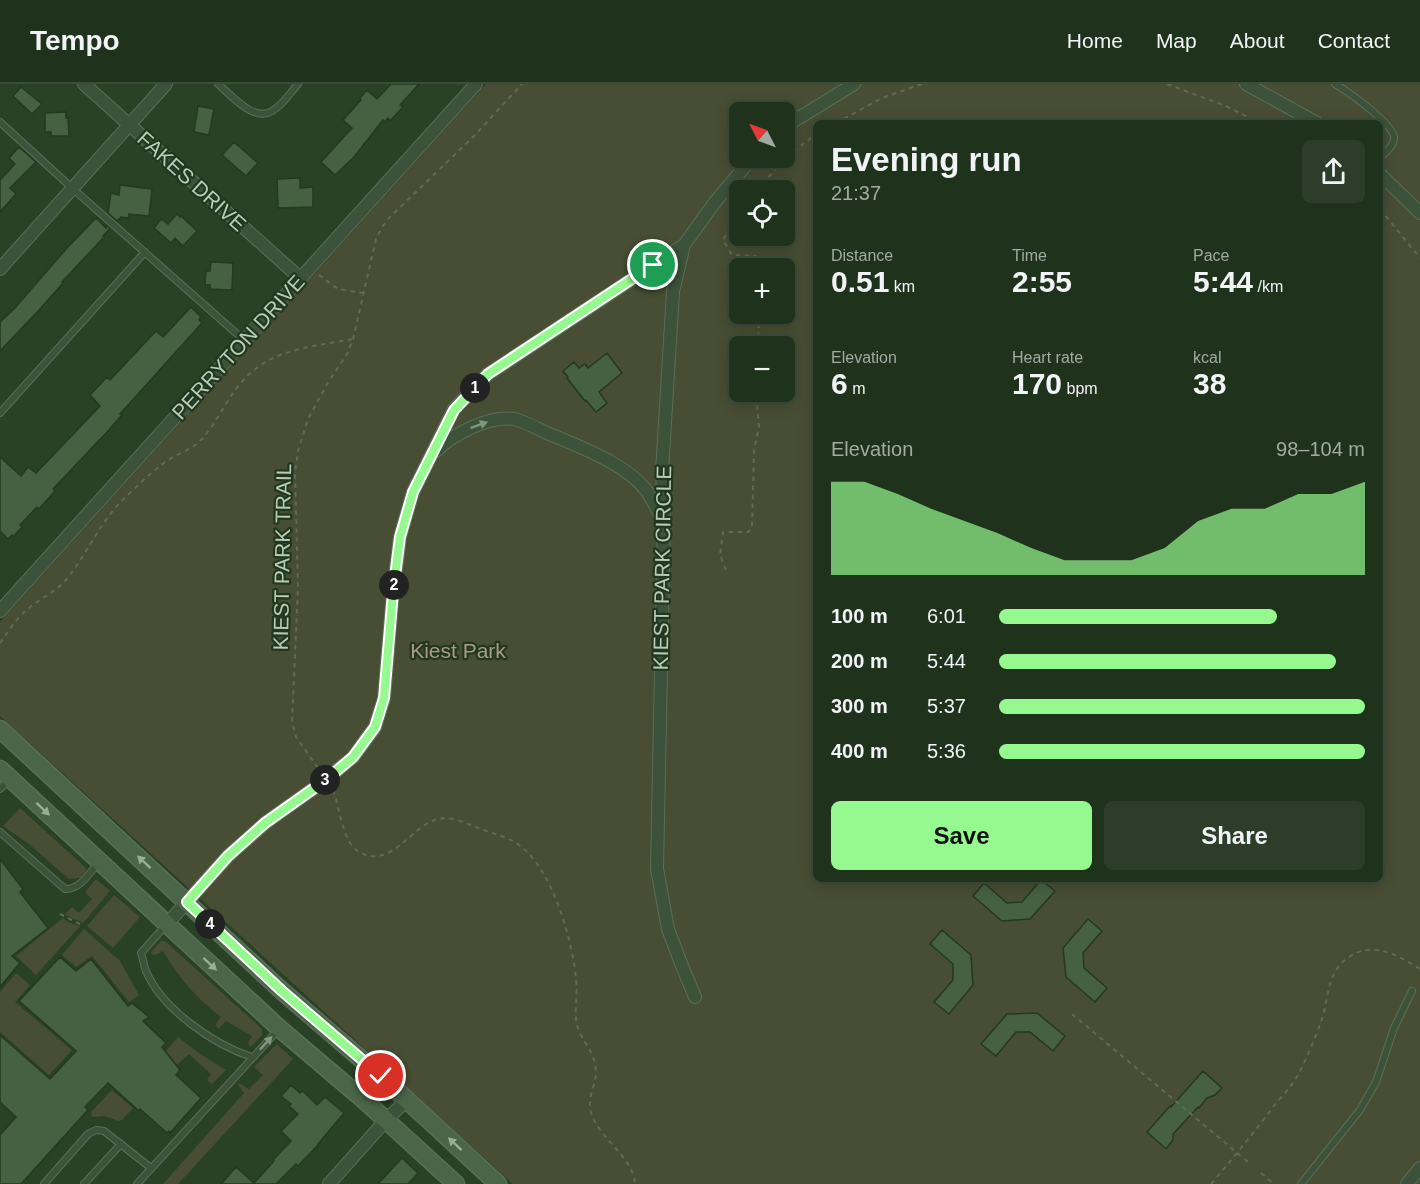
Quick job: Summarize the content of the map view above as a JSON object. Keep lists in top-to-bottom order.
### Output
{
  "streets": {
    "street": ["FAKES DRIVE", "PERRYTON DRIVE", "KIEST PARK CIRCLE"],
    "path": ["KIEST PARK TRAIL"]
  },
  "crossings": [
    ["FAKES DRIVE", "PERRYTON DRIVE"]
  ],
  "parks": ["Kiest Park"],
  "north": "top left",
  "page": {
    "header": "Tempo",
    "nav": [
      "Home",
      "Map",
      "About",
      "Contact"
    ],
    "map_buttons": ["+", "−"],
    "heading": ["Evening run", "21:37"],
    "stats": [
      ["Distance", "0.51 km"],
      ["Time", "2:55"],
      ["Pace", "5:44 /km"],
      ["Elevation", "6 m"],
      ["Heart rate", "170 bpm"],
      ["kcal", "38"]
    ],
    "pins": [
      "1",
      "2",
      "3",
      "4"
    ],
    "chart": ["Elevation", "98–104 m"],
    "list": [
      {
        "name": "100 m",
        "note": "6:01"
      },
      {
        "name": "200 m",
        "note": "5:44"
      },
      {
        "name": "300 m",
        "note": "5:37"
      },
      {
        "name": "400 m",
        "note": "5:36"
      }
    ],
    "buttons": ["Save", "Share"]
  }
}
